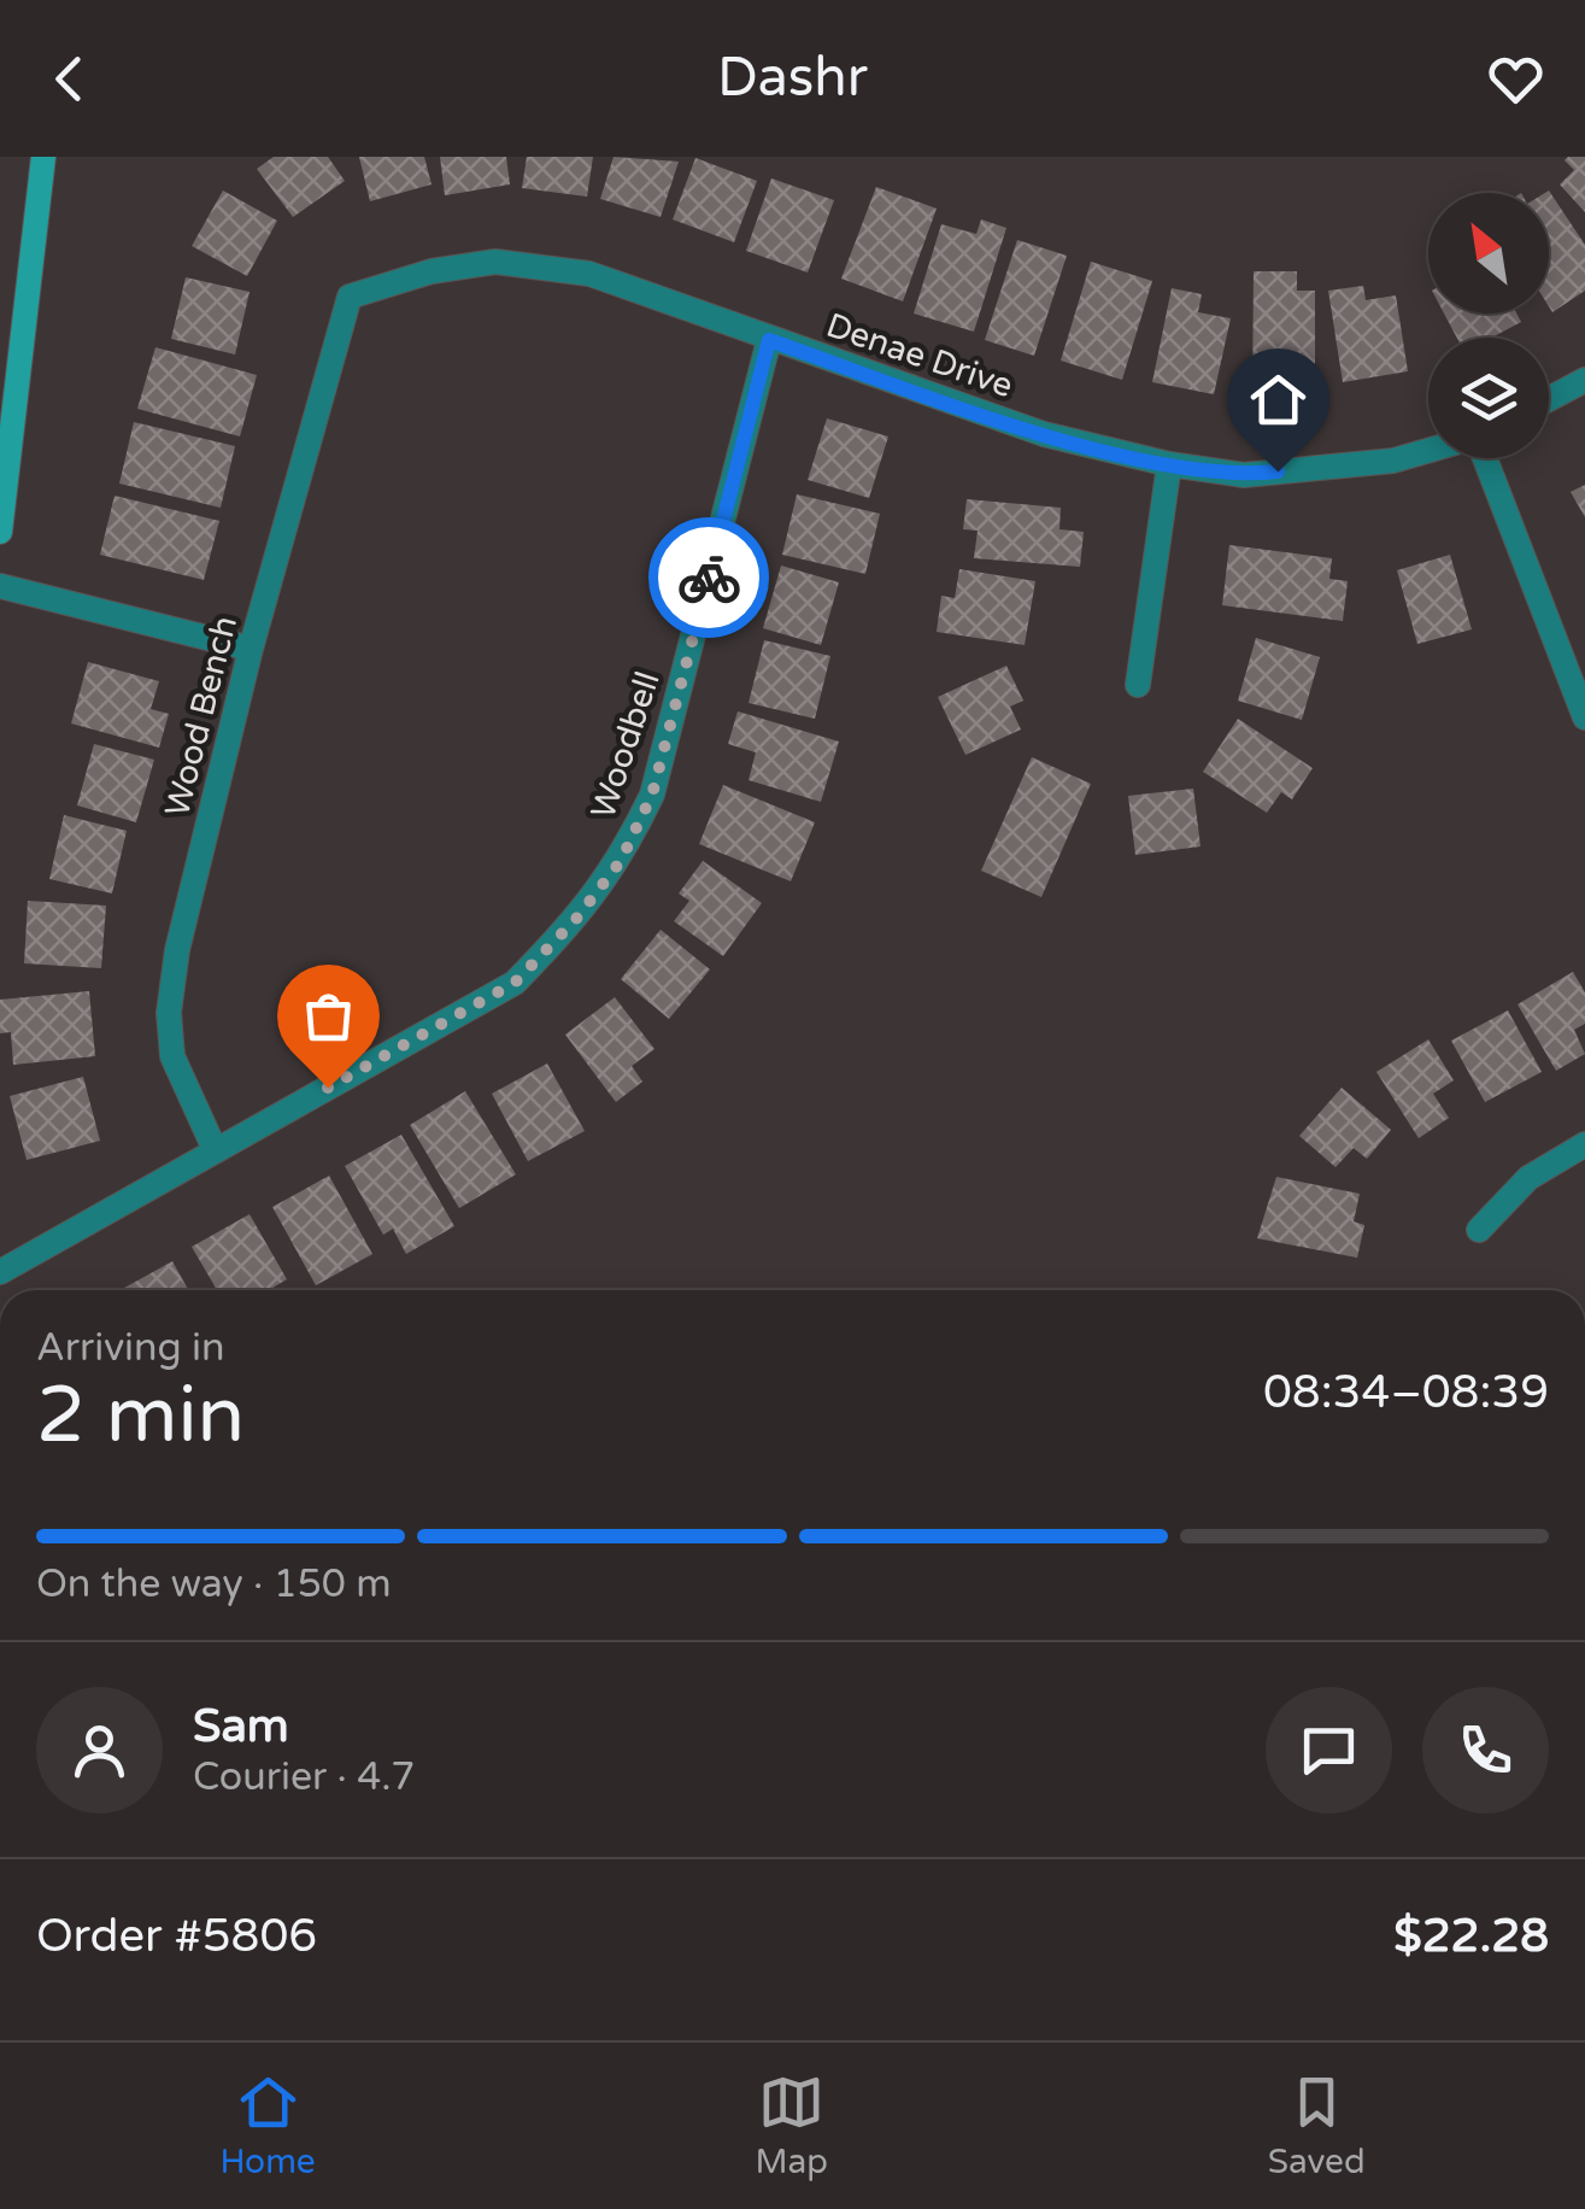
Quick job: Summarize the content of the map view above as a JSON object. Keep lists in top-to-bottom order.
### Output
{
  "streets": {
    "street": ["Denae Drive", "Wood Bench", "Woodbell"]
  },
  "crossings": [
    ["Denae Drive", "Wood Bench"],
    ["Denae Drive", "Woodbell"],
    ["Wood Bench", "Woodbell"]
  ],
  "north": "top left",
  "page": {
    "header": "Dashr",
    "heading": ["2 min", "Arriving in", "08:34–08:39"],
    "panel": [
      "Sam",
      "Courier · 4.7",
      "Order #5806",
      "$22.28"
    ],
    "bar": "On the way · 150 m",
    "tabs": ["Home", "Map", "Saved"]
  }
}
